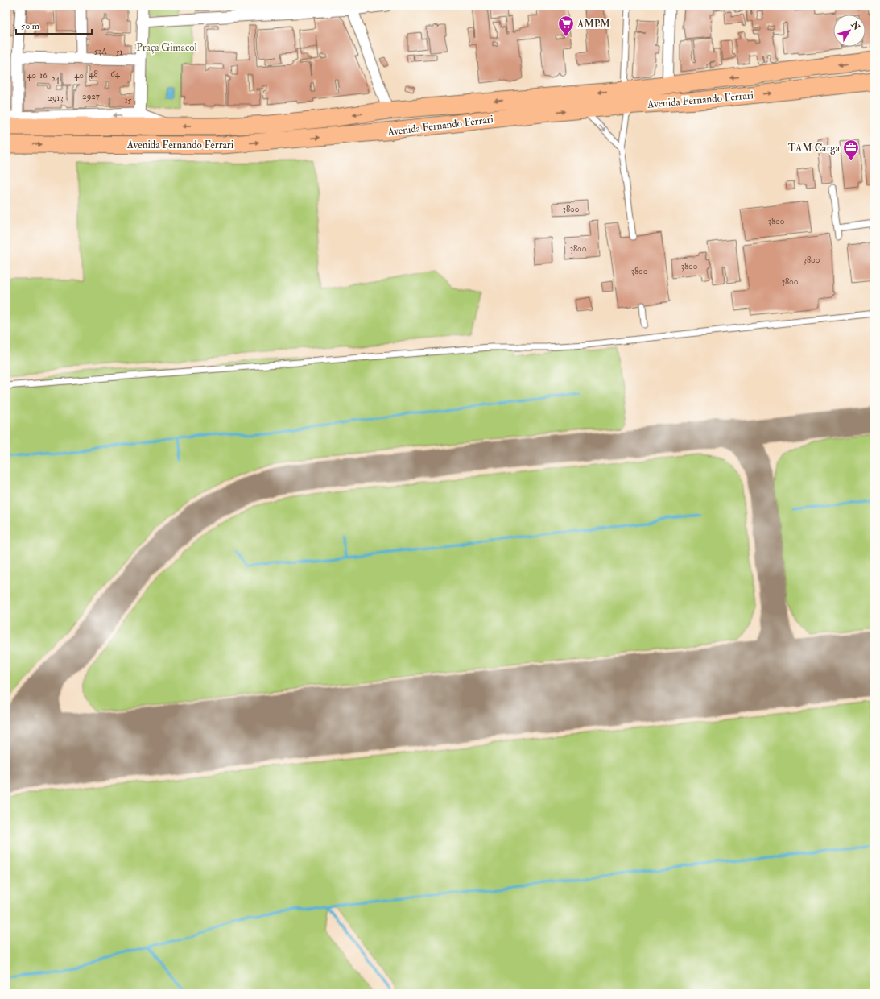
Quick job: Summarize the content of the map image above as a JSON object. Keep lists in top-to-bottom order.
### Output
{
  "streets": {
    "main road": ["Avenida Fernando Ferrari"]
  },
  "parks": ["Praça Gimacol"],
  "places": {
    "supermarket": ["AMPM"],
    "office": ["TAM Carga"]
  },
  "house_numbers": [
    "53A",
    "51",
    "48",
    "64",
    "40",
    "16",
    "40",
    "24",
    "2927",
    "2913",
    "15",
    "3800",
    "3800",
    "3800",
    "3800",
    "3800",
    "3800",
    "3800"
  ],
  "scale_bar": "50 m",
  "north": "top right"
}
